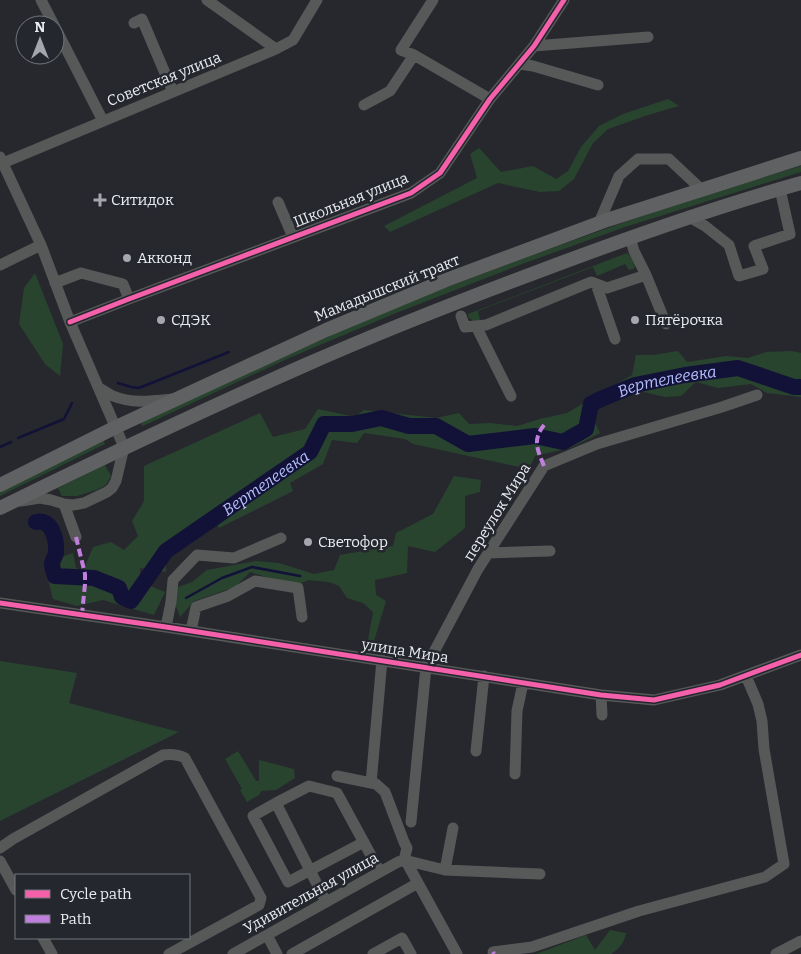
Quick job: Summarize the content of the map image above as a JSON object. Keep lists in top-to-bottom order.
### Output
{
  "streets": {
    "main road": ["Мамадышский тракт"],
    "street": [
      "Советская улица",
      "Школьная улица",
      "переулок Мира",
      "улица Мира",
      "Удивительная улица"
    ]
  },
  "crossings": [
    ["переулок Мира", "улица Мира"]
  ],
  "water": ["Вертелеевка"],
  "places": {
    "health": ["Ситидок"],
    "other": [
      "Акконд",
      "СДЭК",
      "Пятёрочка",
      "Светофор"
    ]
  },
  "legend": ["Cycle path", "Path"],
  "north": "top"
}
